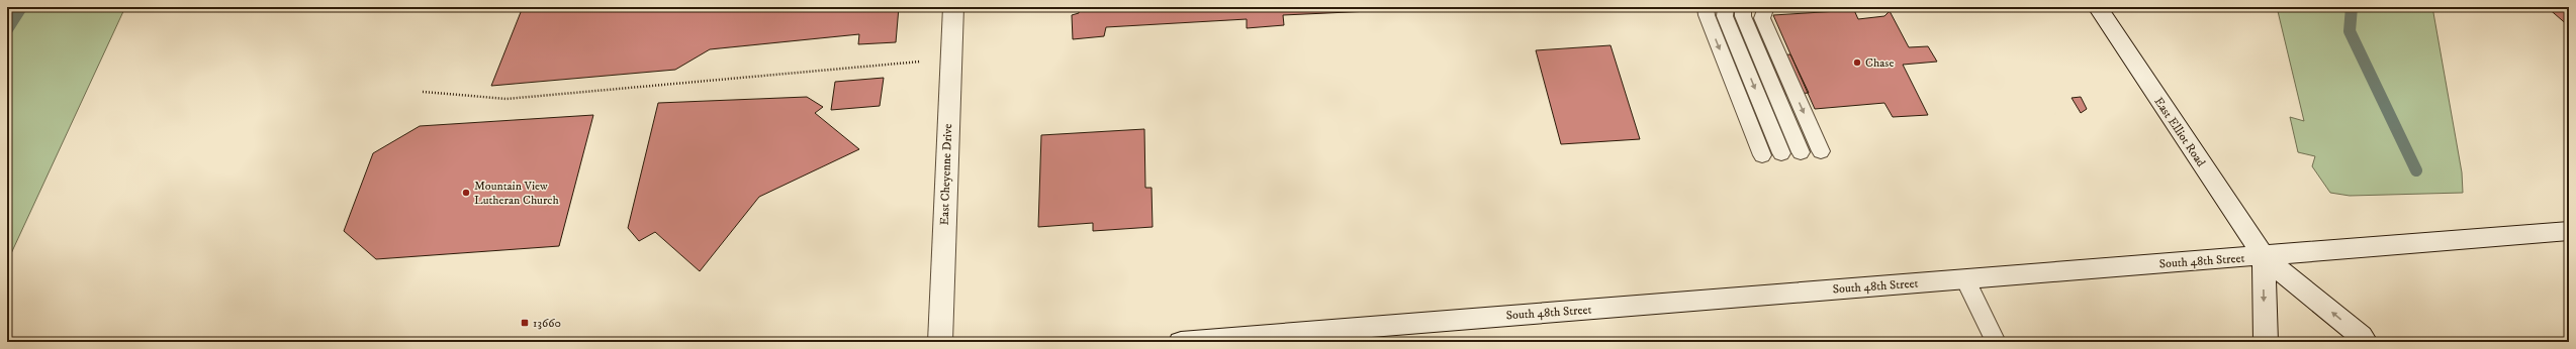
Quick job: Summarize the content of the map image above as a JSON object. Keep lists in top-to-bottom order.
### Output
{
  "streets": {
    "main road": ["East Elliot Road", "East Cheyenne Drive", "South 48th Street"]
  },
  "crossings": [
    ["East Elliot Road", "South 48th Street"]
  ],
  "places": {
    "other": ["Chase", "Mountain View Lutheran Church"],
    "transit": ["13660"]
  }
}
